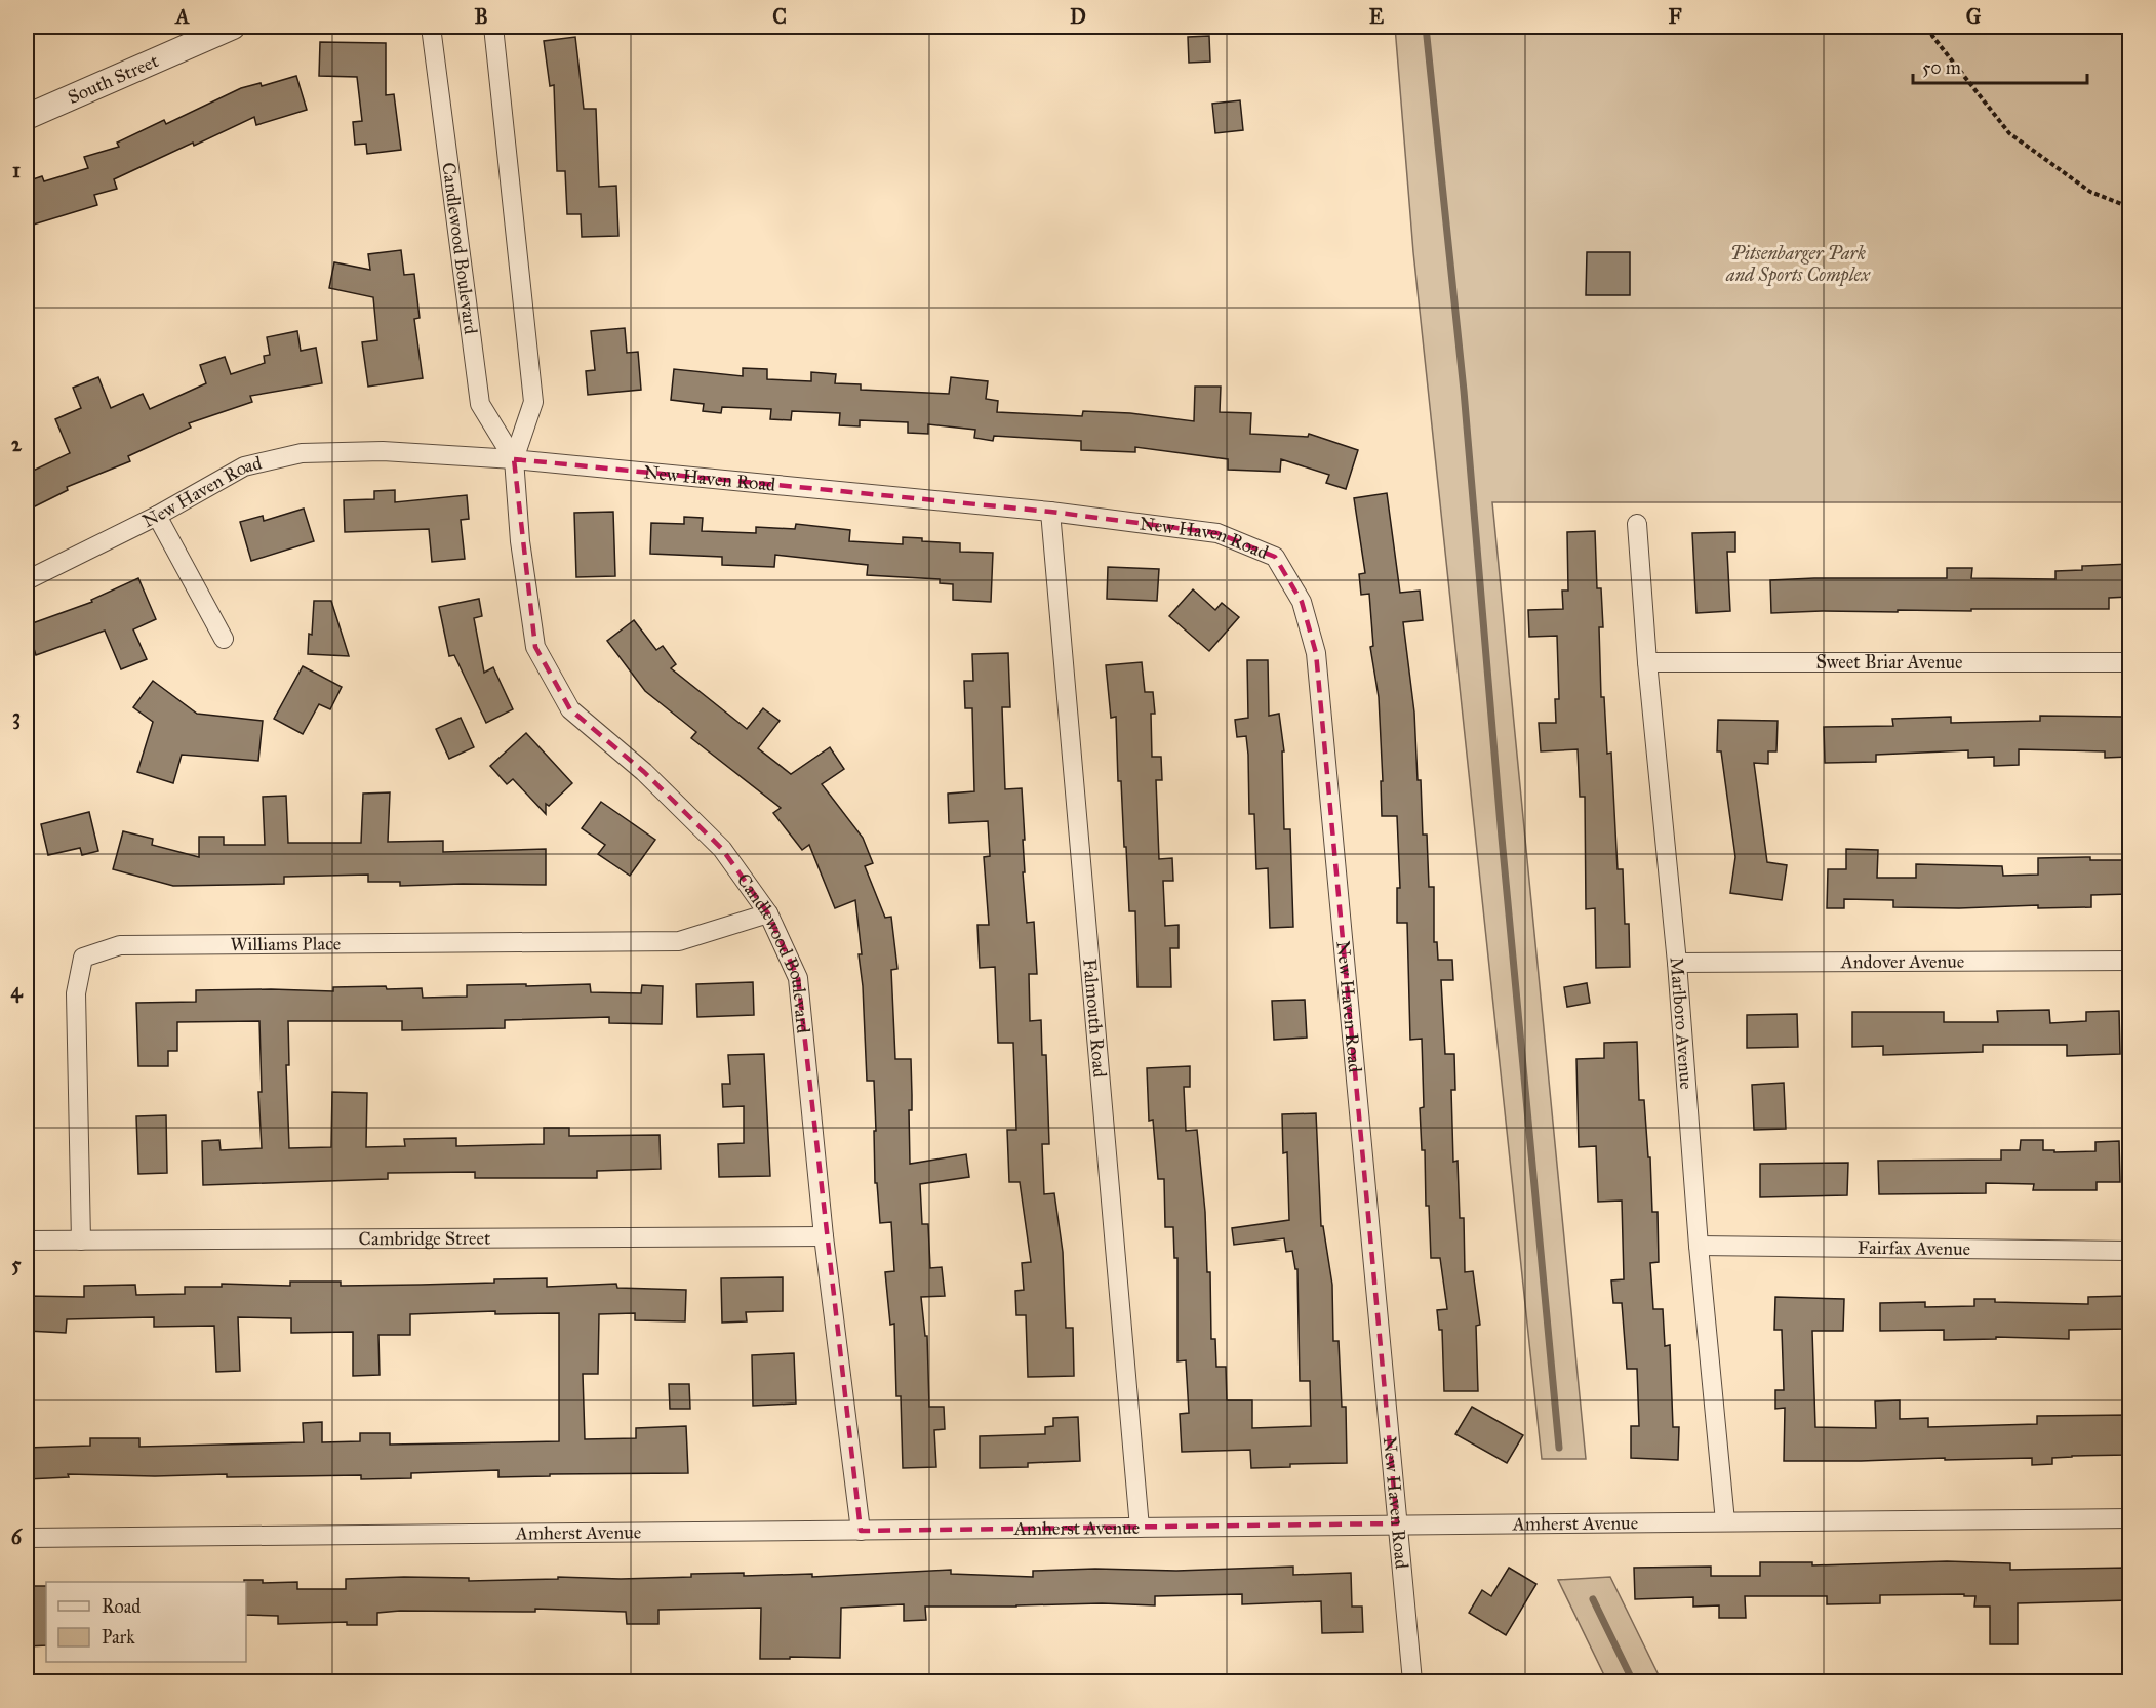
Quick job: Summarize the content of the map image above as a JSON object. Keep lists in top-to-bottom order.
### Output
{
  "streets": {
    "street": [
      "South Street",
      "Candlewood Boulevard",
      "New Haven Road",
      "Sweet Briar Avenue",
      "Williams Place",
      "Andover Avenue",
      "Falmouth Road",
      "Marlboro Avenue",
      "Cambridge Street",
      "Fairfax Avenue",
      "Amherst Avenue"
    ]
  },
  "crossings": [
    ["Candlewood Boulevard", "New Haven Road"],
    ["Candlewood Boulevard", "Williams Place"],
    ["Candlewood Boulevard", "Cambridge Street"],
    ["Candlewood Boulevard", "Amherst Avenue"],
    ["New Haven Road", "Falmouth Road"],
    ["New Haven Road", "Amherst Avenue"],
    ["Sweet Briar Avenue", "Marlboro Avenue"],
    ["Williams Place", "Cambridge Street"],
    ["Andover Avenue", "Marlboro Avenue"],
    ["Falmouth Road", "Amherst Avenue"],
    ["Marlboro Avenue", "Fairfax Avenue"],
    ["Marlboro Avenue", "Amherst Avenue"]
  ],
  "parks": ["Pitsenbarger Park and Sports Complex"],
  "legend": ["Road", "Park"],
  "scale_bar": "50 m",
  "grid": {
    "columns": [
      "A",
      "B",
      "C",
      "D",
      "E",
      "F",
      "G"
    ],
    "rows": [
      "1",
      "2",
      "3",
      "4",
      "5",
      "6"
    ]
  }
}
